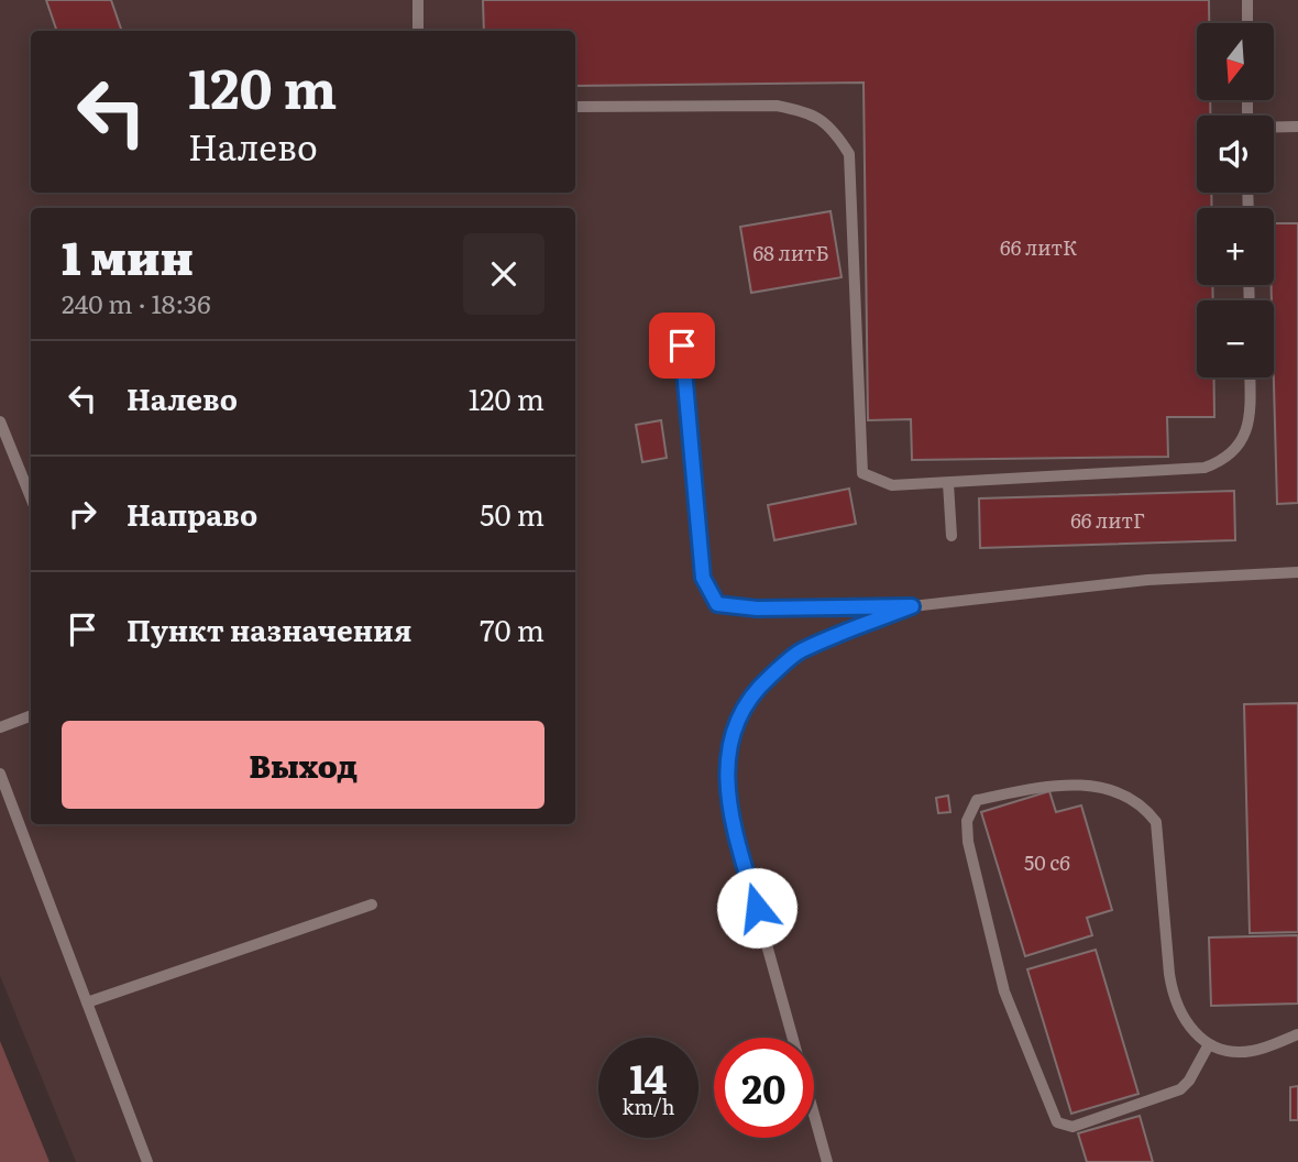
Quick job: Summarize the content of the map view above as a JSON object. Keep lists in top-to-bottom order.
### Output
{
  "house_numbers": [
    "66 литК",
    "68 литБ",
    "66 литГ",
    "50 с6"
  ],
  "north": "bottom",
  "page": {
    "map_buttons": ["+", "−"],
    "turn": ["120 m", "Налево"],
    "heading": ["1 мин", "240 m · 18:36"],
    "list": [
      {
        "name": "Налево",
        "value": "120 m"
      },
      {
        "name": "Направо",
        "value": "50 m"
      },
      {
        "name": "Пункт назначения",
        "value": "70 m"
      }
    ],
    "buttons": "Выход",
    "speed": "14 km/h",
    "limit": "20"
  }
}
